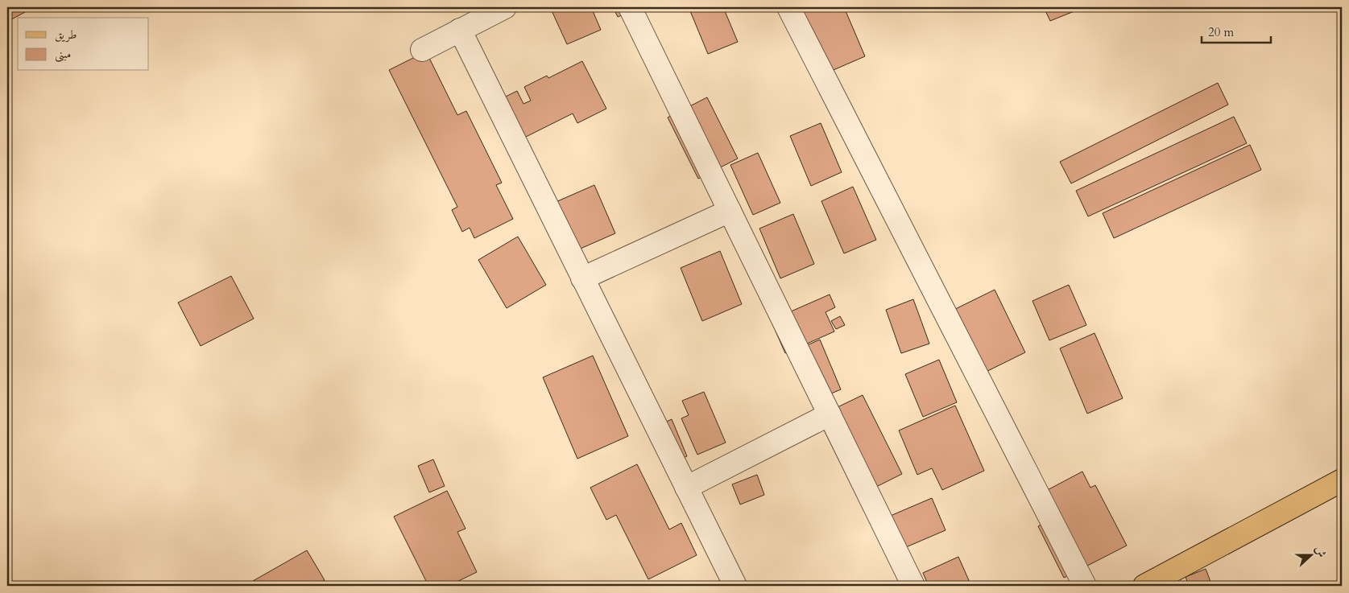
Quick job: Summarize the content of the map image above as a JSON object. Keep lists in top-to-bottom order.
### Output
{
  "legend": ["طريق", "مبنى"],
  "scale_bar": "20 m",
  "north": "right"
}
